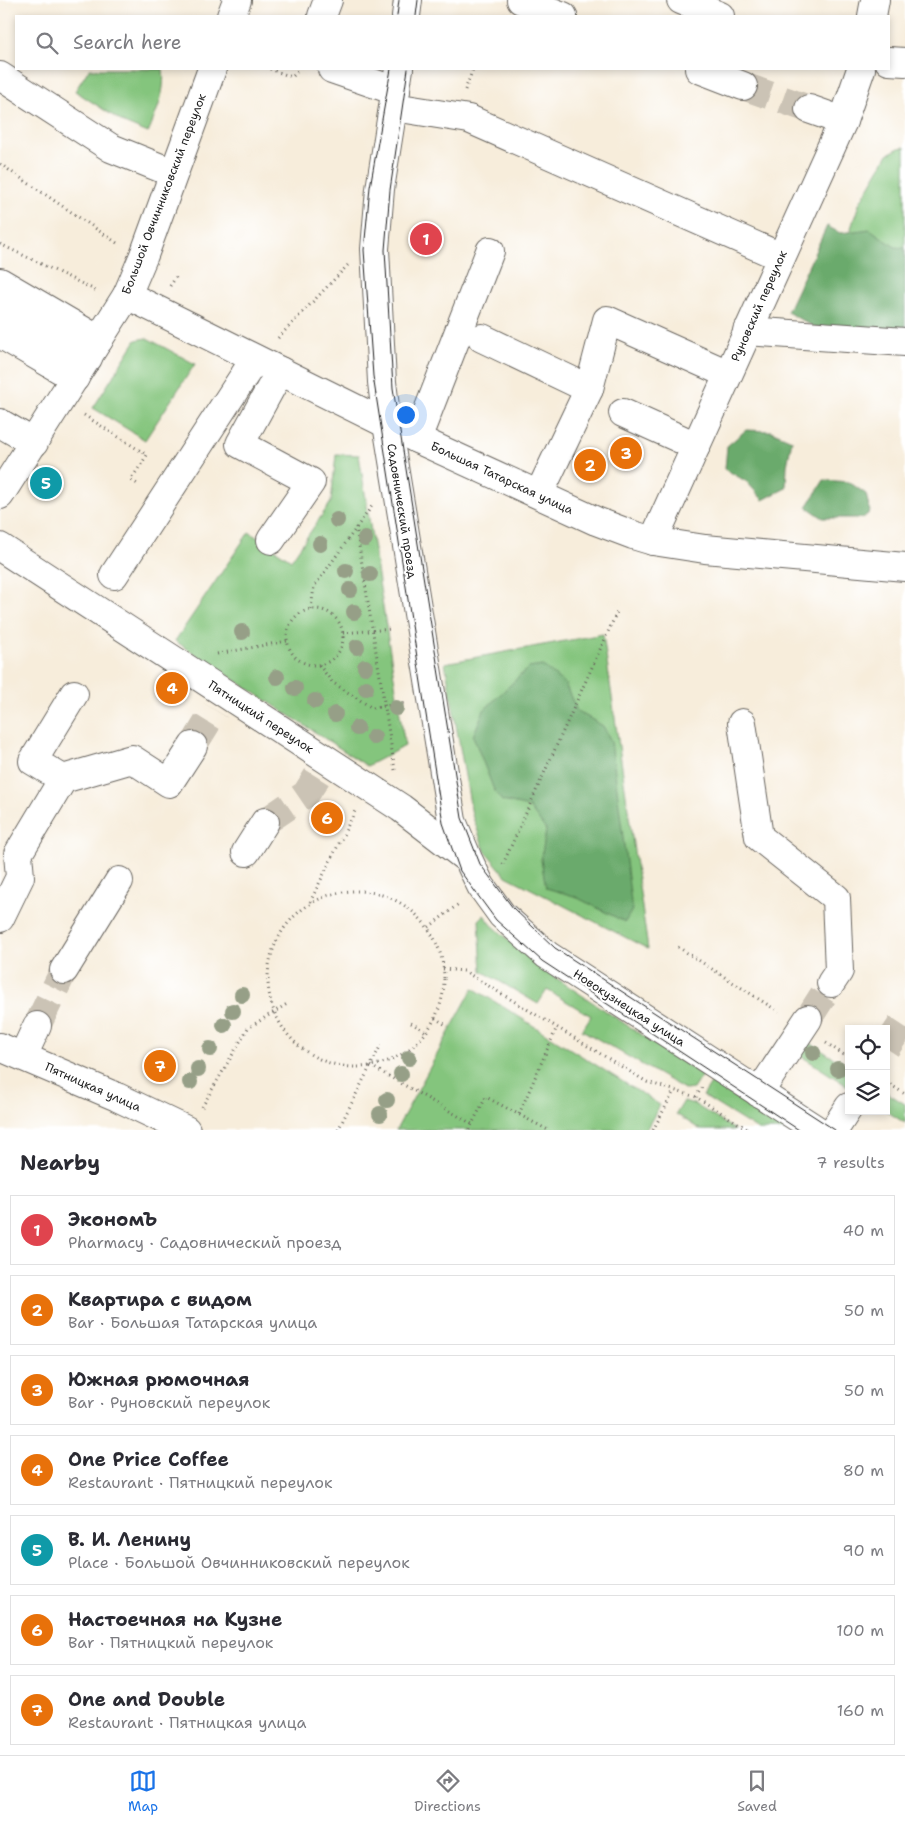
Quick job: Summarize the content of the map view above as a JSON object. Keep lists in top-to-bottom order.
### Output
{
  "streets": {
    "street": [
      "Большой Овчинниковский переулок",
      "Руновский переулок",
      "Большая Татарская улица",
      "Садовнический проезд",
      "Пятницкий переулок",
      "Новокузнецкая улица",
      "Пятницкая улица"
    ]
  },
  "crossings": [
    ["Большой Овчинниковский переулок", "Большая Татарская улица"],
    ["Руновский переулок", "Большая Татарская улица"],
    ["Большая Татарская улица", "Садовнический проезд"],
    ["Садовнический проезд", "Пятницкий переулок"],
    ["Садовнический проезд", "Новокузнецкая улица"],
    ["Пятницкий переулок", "Новокузнецкая улица"]
  ],
  "page": {
    "search": "Search here",
    "pins": [
      "1",
      "3",
      "2",
      "5",
      "4",
      "6",
      "7"
    ],
    "heading": ["Nearby", "7 results"],
    "list": [
      {
        "mark": "1",
        "name": "ЭкономЪ",
        "note": "Pharmacy · Садовнический проезд",
        "value": "40 m"
      },
      {
        "mark": "2",
        "name": "Квартира с видом",
        "note": "Bar · Большая Татарская улица",
        "value": "50 m"
      },
      {
        "mark": "3",
        "name": "Южная рюмочная",
        "note": "Bar · Руновский переулок",
        "value": "50 m"
      },
      {
        "mark": "4",
        "name": "One Price Coffee",
        "note": "Restaurant · Пятницкий переулок",
        "value": "80 m"
      },
      {
        "mark": "5",
        "name": "В. И. Ленину",
        "note": "Place · Большой Овчинниковский переулок",
        "value": "90 m"
      },
      {
        "mark": "6",
        "name": "Настоечная на Кузне",
        "note": "Bar · Пятницкий переулок",
        "value": "100 m"
      },
      {
        "mark": "7",
        "name": "One and Double",
        "note": "Restaurant · Пятницкая улица",
        "value": "160 m"
      }
    ],
    "nav": ["Map", "Directions", "Saved"]
  }
}
